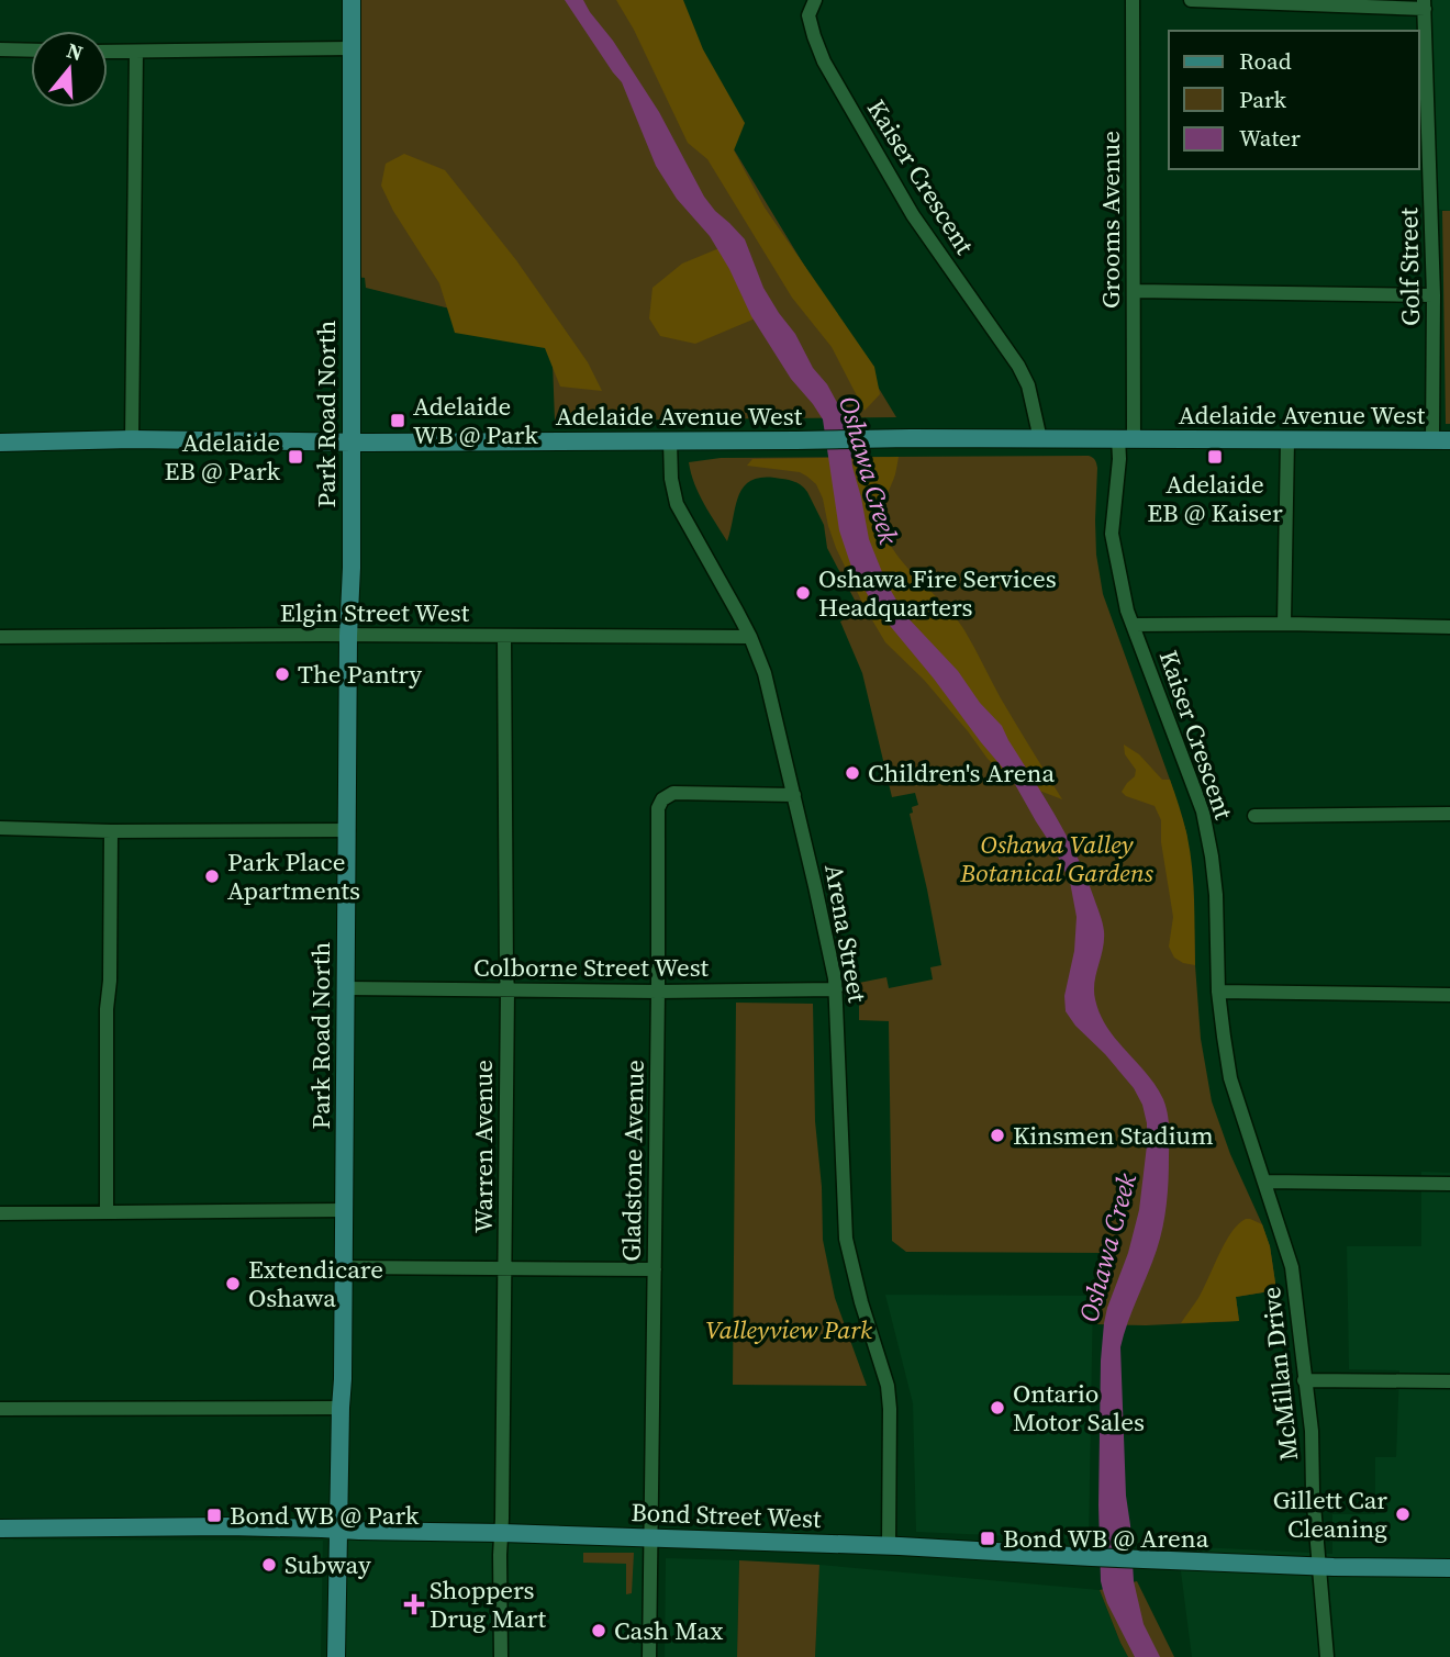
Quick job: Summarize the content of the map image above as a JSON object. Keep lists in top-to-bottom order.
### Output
{
  "streets": {
    "main road": ["Park Road North", "Adelaide Avenue West", "Bond Street West"],
    "street": [
      "Kaiser Crescent",
      "Grooms Avenue",
      "Golf Street",
      "Elgin Street West",
      "Arena Street",
      "Colborne Street West",
      "Warren Avenue",
      "Gladstone Avenue",
      "McMillan Drive"
    ]
  },
  "crossings": [
    ["Kaiser Crescent", "Grooms Avenue"],
    ["Kaiser Crescent", "Adelaide Avenue West"],
    ["Kaiser Crescent", "McMillan Drive"],
    ["Grooms Avenue", "Adelaide Avenue West"],
    ["Golf Street", "Adelaide Avenue West"],
    ["Park Road North", "Adelaide Avenue West"],
    ["Park Road North", "Elgin Street West"],
    ["Park Road North", "Colborne Street West"],
    ["Park Road North", "Bond Street West"],
    ["Adelaide Avenue West", "Arena Street"],
    ["Elgin Street West", "Arena Street"],
    ["Elgin Street West", "Warren Avenue"],
    ["Arena Street", "Colborne Street West"],
    ["Arena Street", "Gladstone Avenue"],
    ["Arena Street", "Bond Street West"],
    ["Colborne Street West", "Warren Avenue"],
    ["Colborne Street West", "Gladstone Avenue"],
    ["Warren Avenue", "Bond Street West"],
    ["Gladstone Avenue", "Bond Street West"],
    ["McMillan Drive", "Bond Street West"]
  ],
  "water": ["Oshawa Creek"],
  "parks": ["Oshawa Valley Botanical Gardens", "Valleyview Park"],
  "places": {
    "transit": [
      "Adelaide WB @ Park",
      "Adelaide EB @ Park",
      "Adelaide EB @ Kaiser",
      "Bond WB @ Park",
      "Bond WB @ Arena"
    ],
    "other": [
      "Oshawa Fire Services Headquarters",
      "The Pantry",
      "Children's Arena",
      "Park Place Apartments",
      "Kinsmen Stadium",
      "Extendicare Oshawa",
      "Ontario Motor Sales",
      "Gillett Car Cleaning",
      "Subway",
      "Cash Max"
    ],
    "health": ["Shoppers Drug Mart"]
  },
  "legend": ["Road", "Park", "Water"],
  "north": "top"
}
